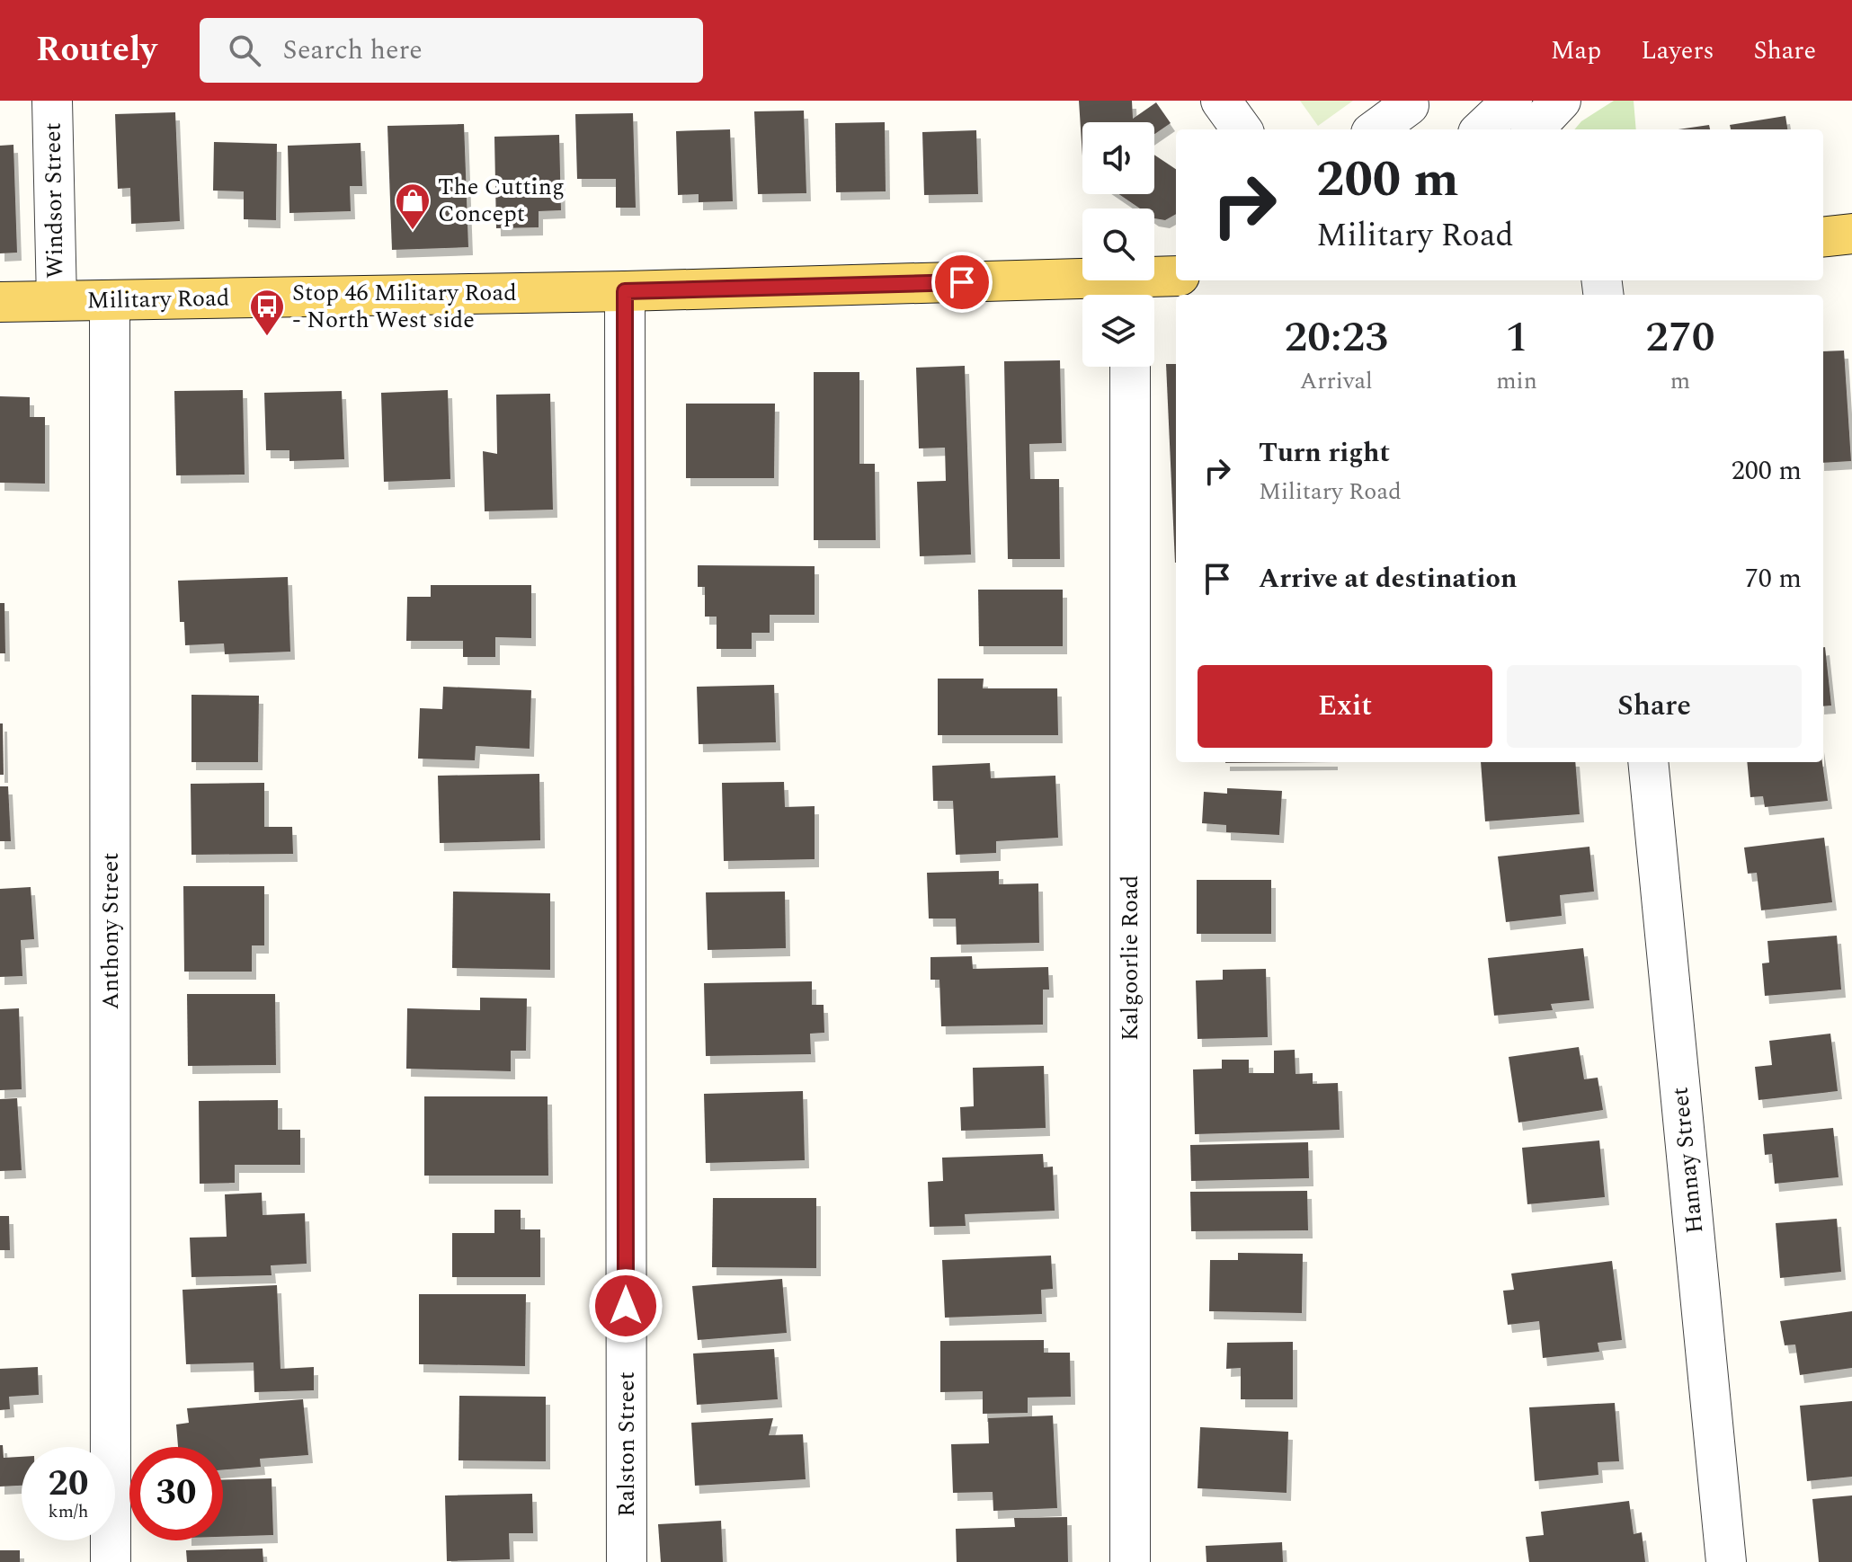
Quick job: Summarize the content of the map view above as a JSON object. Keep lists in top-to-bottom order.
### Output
{
  "streets": {
    "main road": ["Military Road"],
    "street": [
      "Windsor Street",
      "Anthony Street",
      "Kalgoorlie Road",
      "Hannay Street",
      "Ralston Street"
    ]
  },
  "crossings": [
    ["Windsor Street", "Military Road"],
    ["Military Road", "Anthony Street"],
    ["Military Road", "Ralston Street"]
  ],
  "places": {
    "shop": ["The Cutting Concept"],
    "bus stop": ["Stop 46 Military Road - North West side"]
  },
  "page": {
    "header": "Routely",
    "search": "Search here",
    "nav": ["Map", "Layers", "Share"],
    "turn": ["200 m", "Military Road"],
    "eta": [
      "20:23",
      "Arrival",
      "1",
      "min",
      "270",
      "m"
    ],
    "list": [
      {
        "name": "Turn right",
        "note": "Military Road",
        "value": "200 m"
      },
      {
        "name": "Arrive at destination",
        "value": "70 m"
      }
    ],
    "buttons": ["Exit", "Share"],
    "speed": "20 km/h",
    "limit": "30"
  }
}
